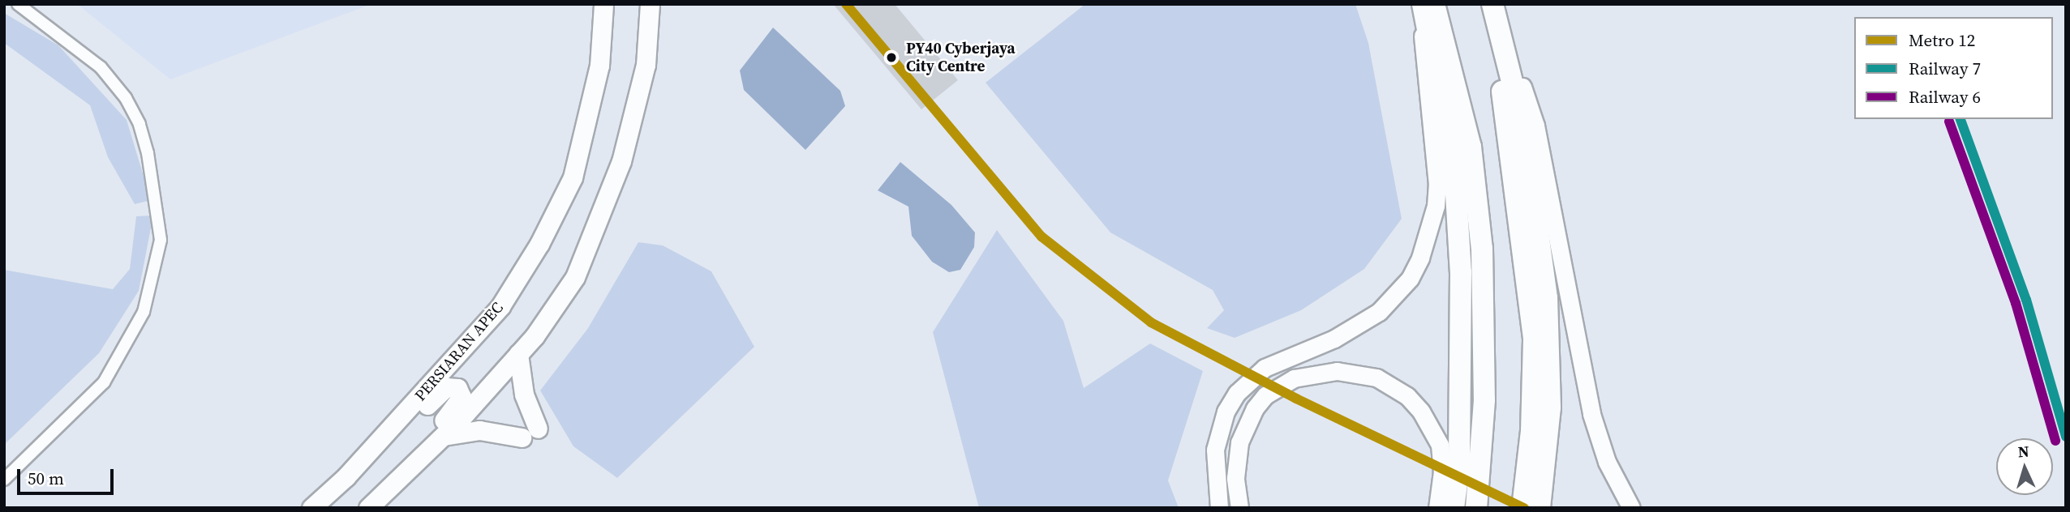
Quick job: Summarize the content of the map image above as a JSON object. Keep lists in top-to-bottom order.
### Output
{
  "streets": {
    "main road": ["PERSIARAN APEC"]
  },
  "places": ["PY40 Cyberjaya City Centre"],
  "lines": ["metro line 12", "rail line 7", "rail line 6"],
  "legend": ["Metro 12", "Railway 7", "Railway 6"],
  "scale_bar": "50 m",
  "north": "top"
}
